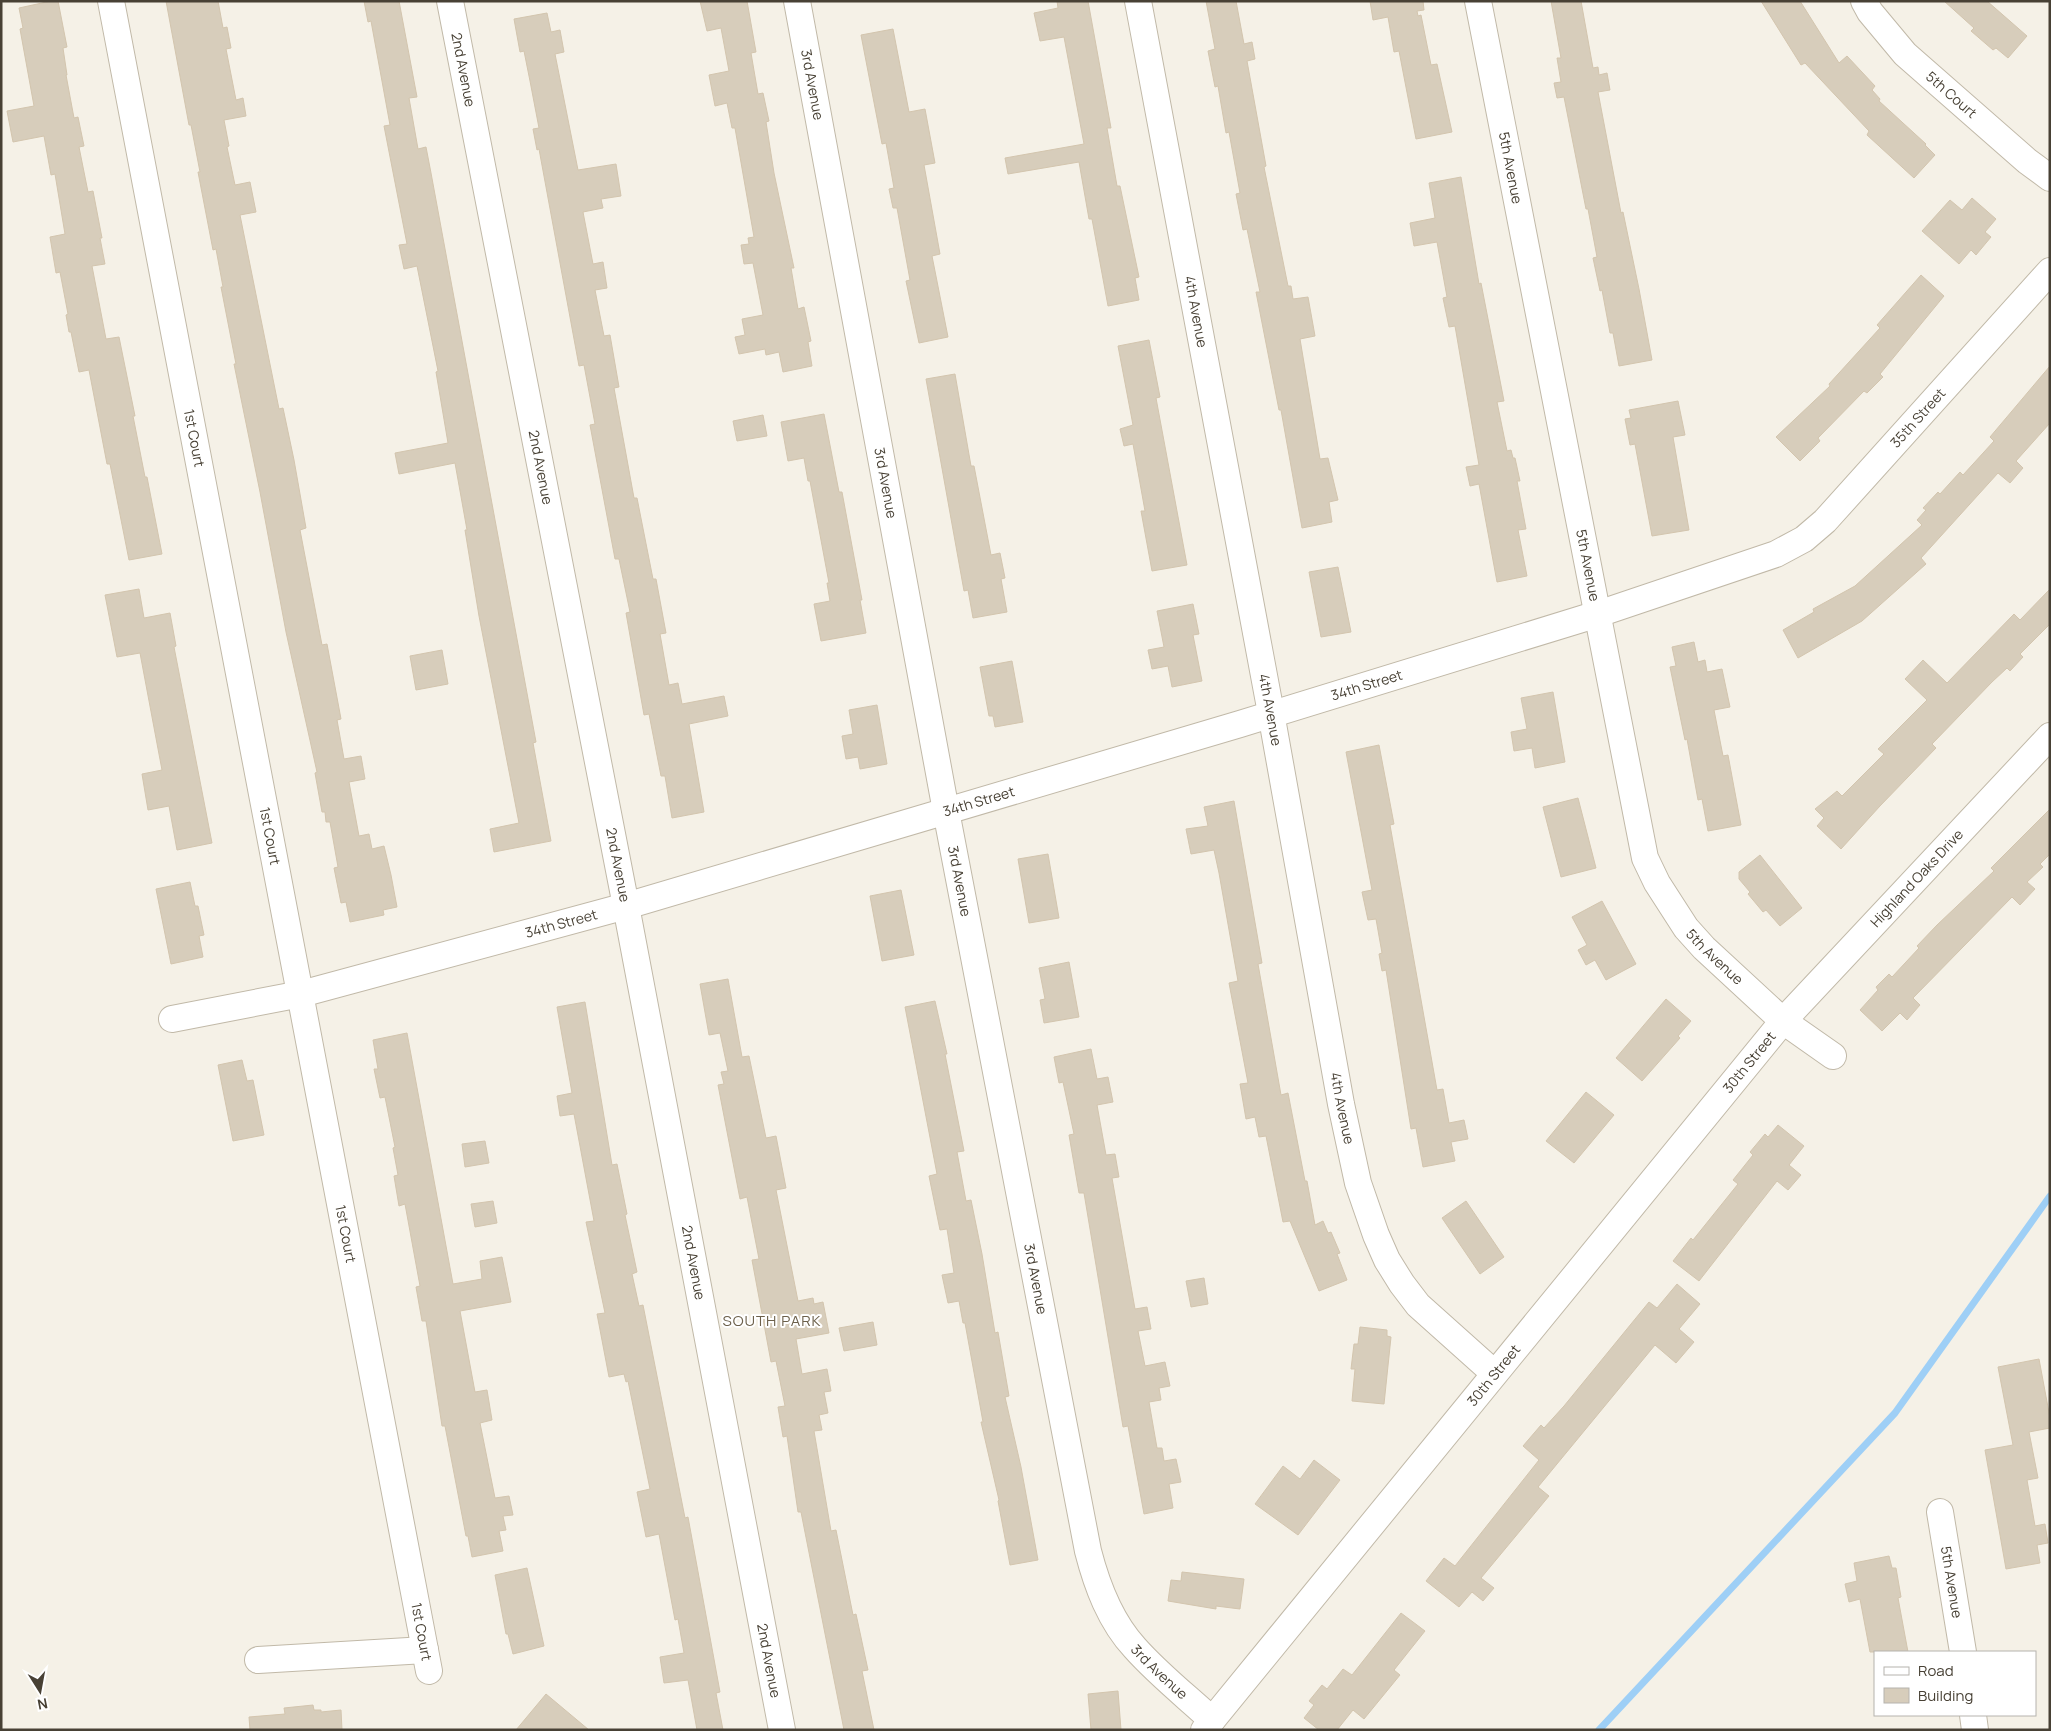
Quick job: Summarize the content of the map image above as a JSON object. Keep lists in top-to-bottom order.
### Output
{
  "streets": {
    "street": [
      "2nd Avenue",
      "3rd Avenue",
      "5th Court",
      "5th Avenue",
      "4th Avenue",
      "35th Street",
      "1st Court",
      "34th Street",
      "Highland Oaks Drive",
      "30th Street"
    ]
  },
  "crossings": [
    ["2nd Avenue", "34th Street"],
    ["3rd Avenue", "34th Street"],
    ["3rd Avenue", "30th Street"],
    ["5th Avenue", "34th Street"],
    ["5th Avenue", "Highland Oaks Drive"],
    ["5th Avenue", "30th Street"],
    ["4th Avenue", "34th Street"],
    ["4th Avenue", "30th Street"],
    ["35th Street", "34th Street"],
    ["1st Court", "34th Street"],
    ["Highland Oaks Drive", "30th Street"]
  ],
  "districts": ["SOUTH PARK"],
  "legend": ["Road", "Building"],
  "north": "bottom"
}
